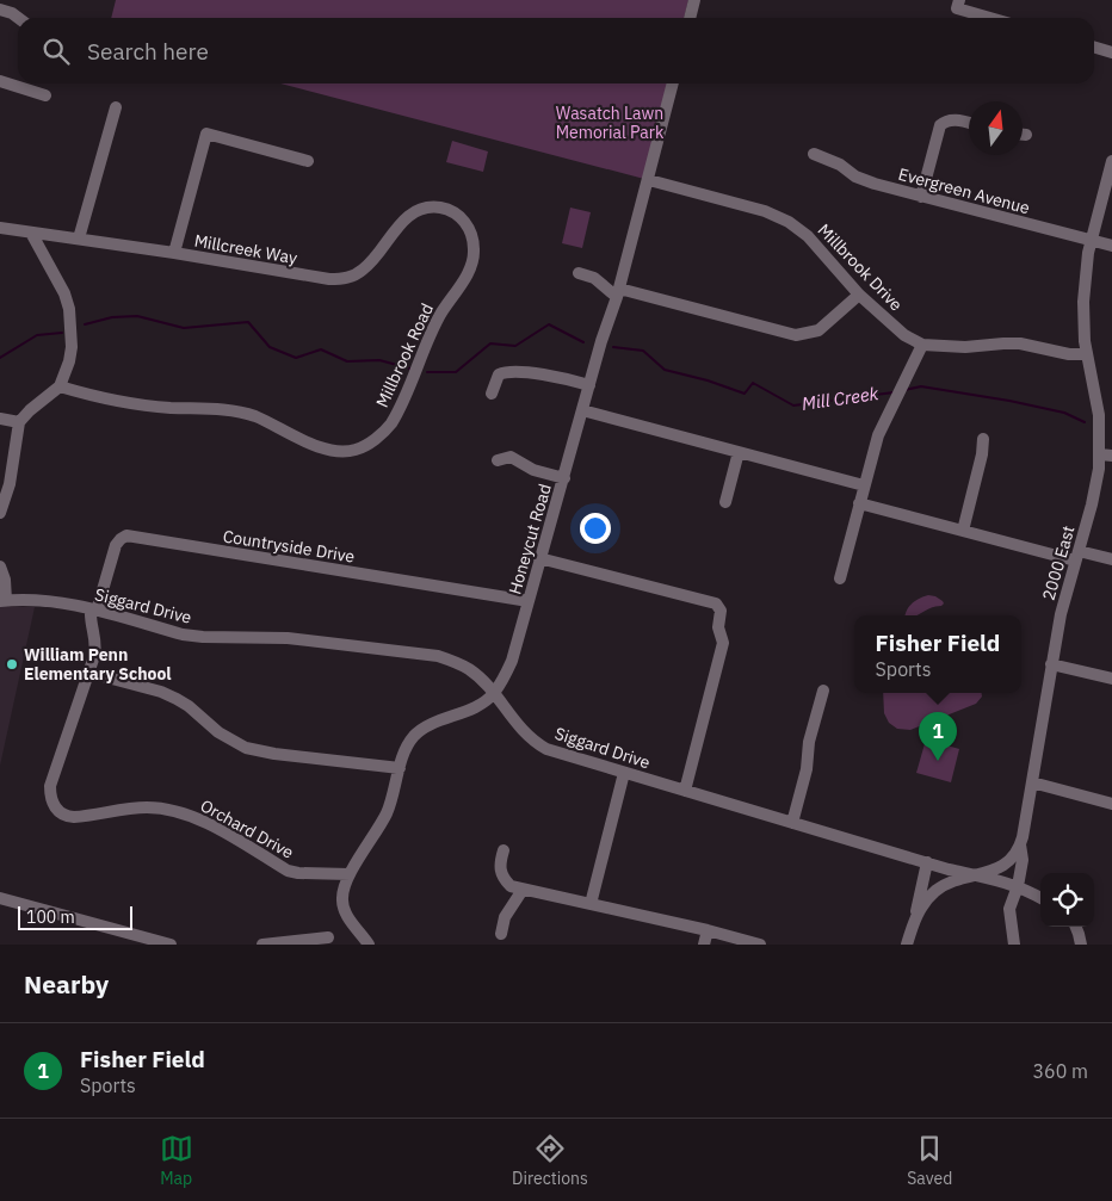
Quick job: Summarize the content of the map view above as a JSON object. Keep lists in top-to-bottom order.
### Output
{
  "streets": {
    "street": [
      "Evergreen Avenue",
      "Millcreek Way",
      "Millbrook Drive",
      "Millbrook Road",
      "Honeycut Road",
      "Countryside Drive",
      "2000 East",
      "Siggard Drive",
      "Orchard Drive"
    ]
  },
  "crossings": [
    ["Evergreen Avenue", "2000 East"],
    ["Millcreek Way", "Millbrook Road"],
    ["Millbrook Drive", "Honeycut Road"],
    ["Millbrook Drive", "2000 East"],
    ["Honeycut Road", "Countryside Drive"],
    ["Honeycut Road", "Siggard Drive"],
    ["Countryside Drive", "Siggard Drive"],
    ["Countryside Drive", "Orchard Drive"],
    ["2000 East", "Siggard Drive"],
    ["Siggard Drive", "Orchard Drive"]
  ],
  "water": ["Mill Creek"],
  "parks": ["Wasatch Lawn Memorial Park"],
  "places": ["William Penn Elementary School"],
  "scale_bar": "100 m",
  "north": "top",
  "page": {
    "search": "Search here",
    "popup": ["Fisher Field", "Sports"],
    "pins": "1",
    "scale": "100 m",
    "heading": "Nearby",
    "list": [
      {
        "mark": "1",
        "name": "Fisher Field",
        "note": "Sports",
        "value": "360 m"
      }
    ],
    "nav": ["Map", "Directions", "Saved"]
  }
}
